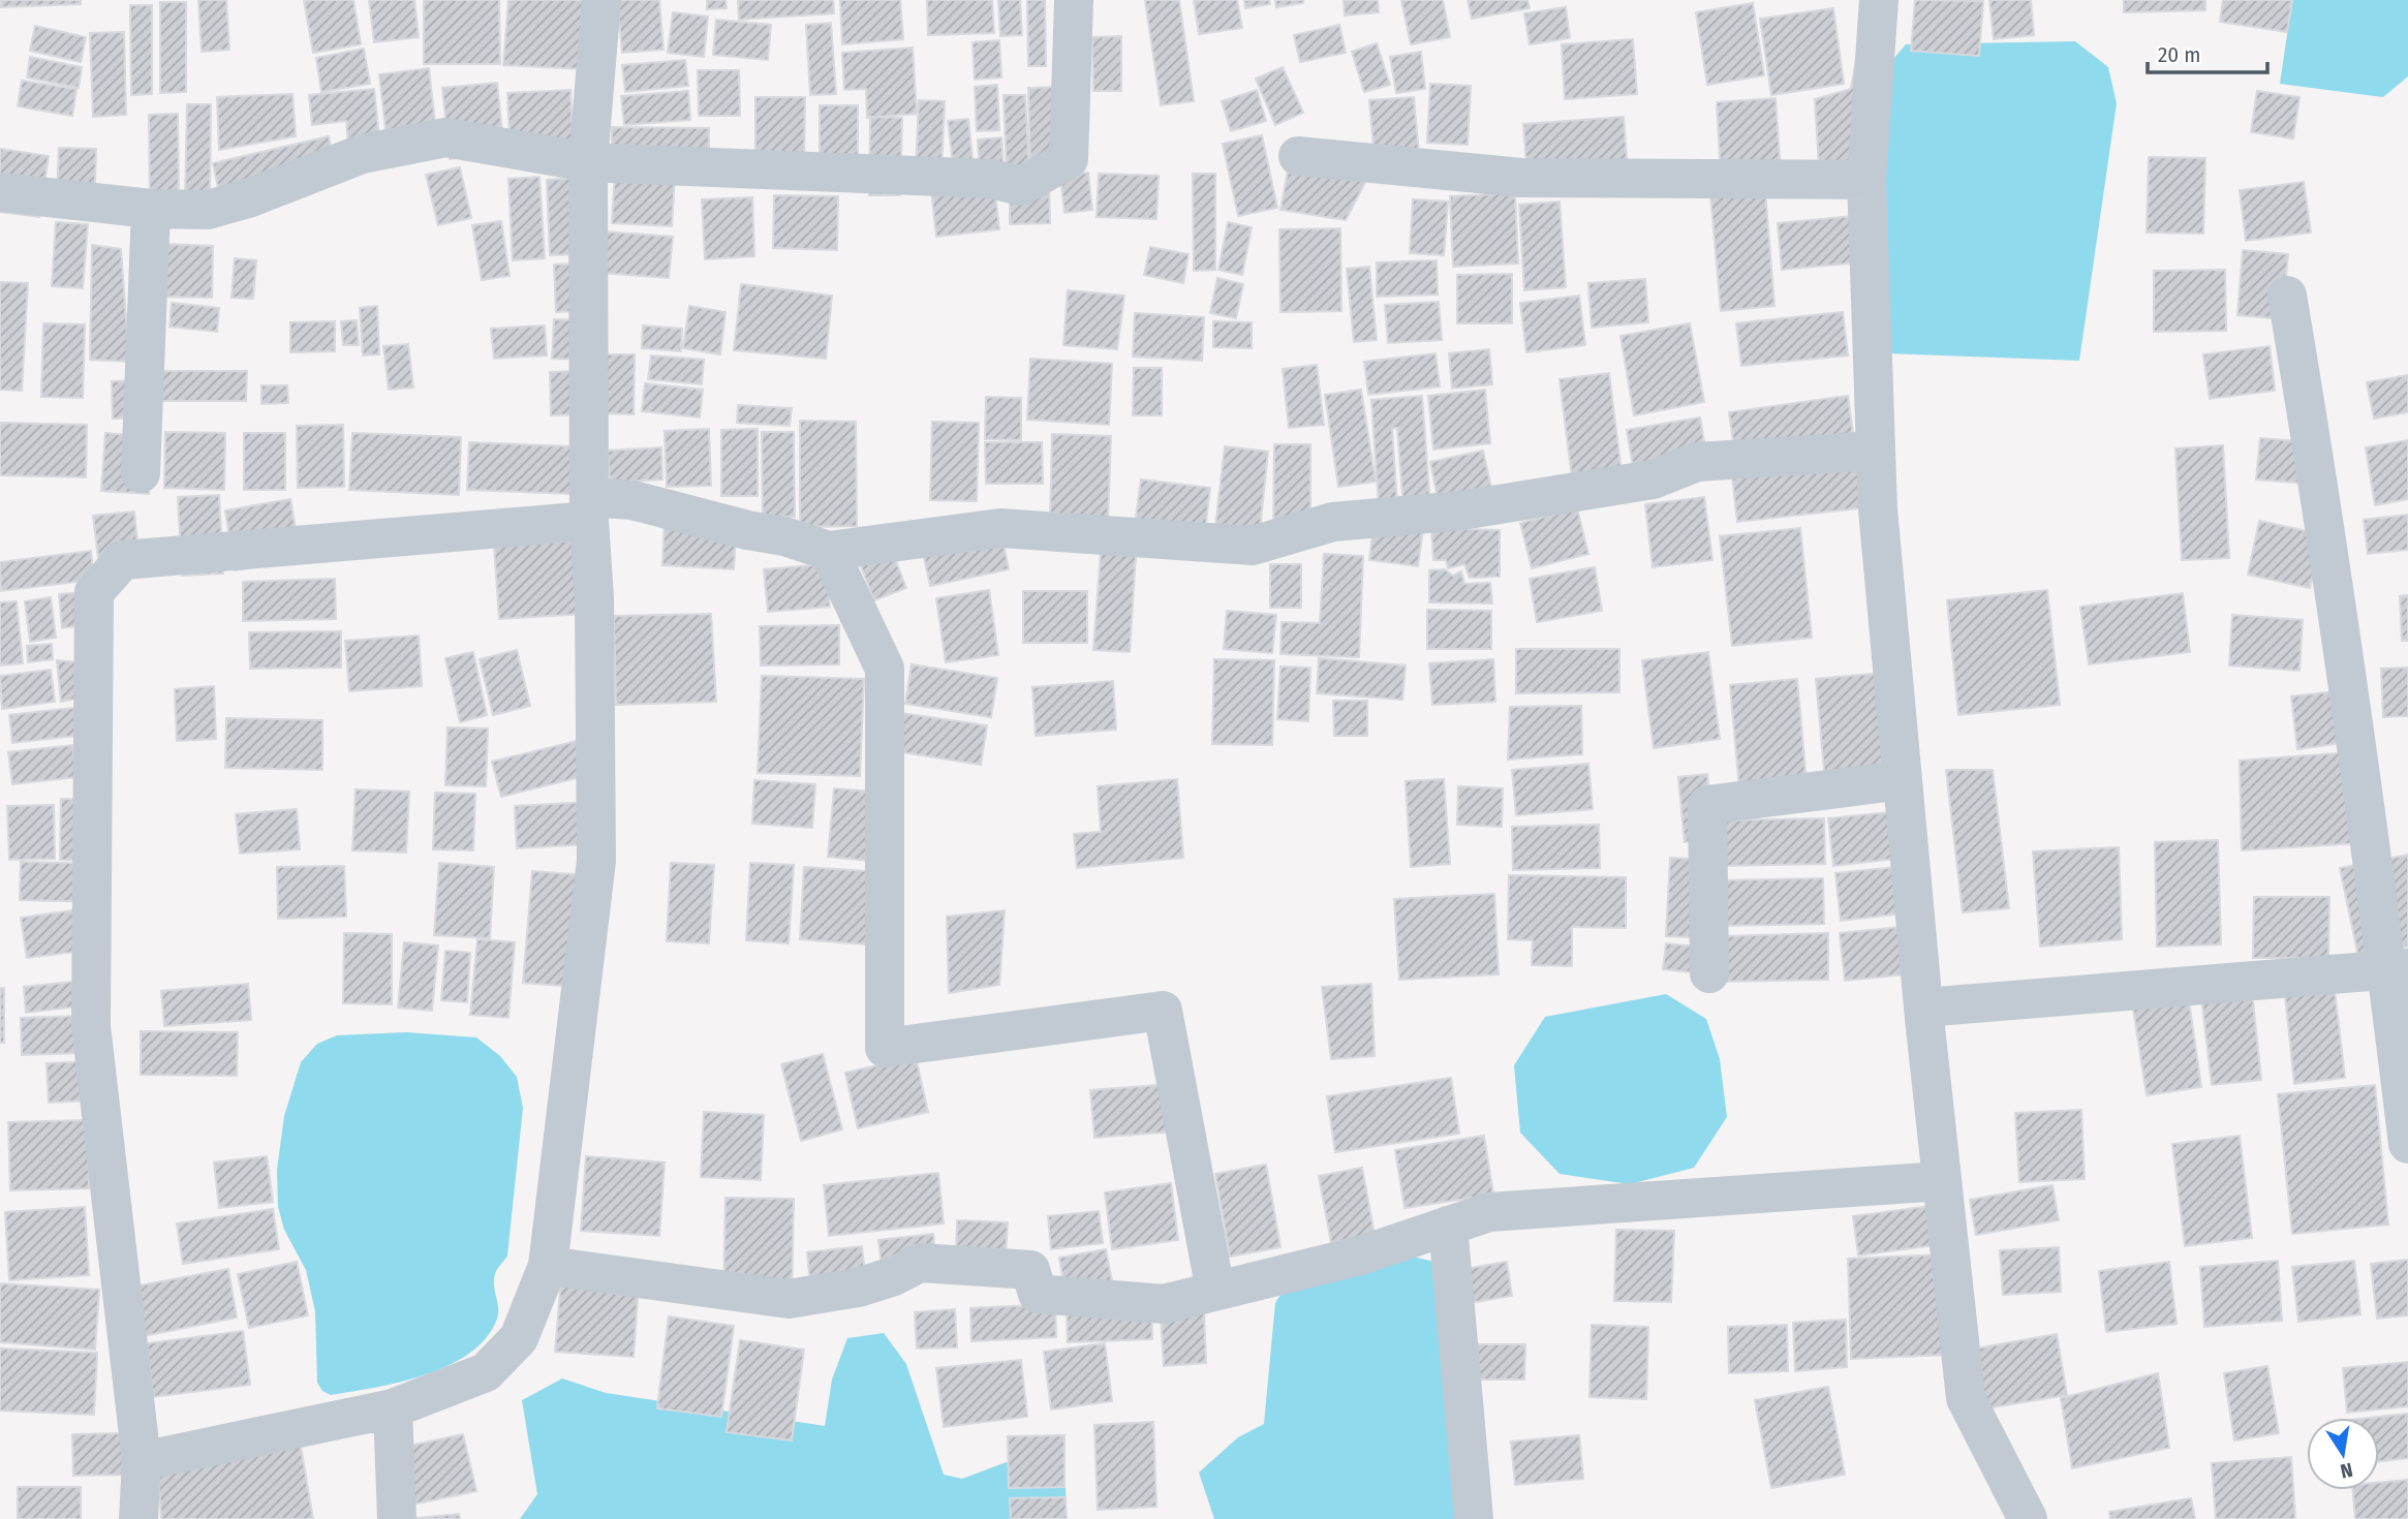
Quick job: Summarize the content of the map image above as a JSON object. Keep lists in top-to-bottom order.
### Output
{
  "scale_bar": "20 m",
  "north": "bottom"
}
